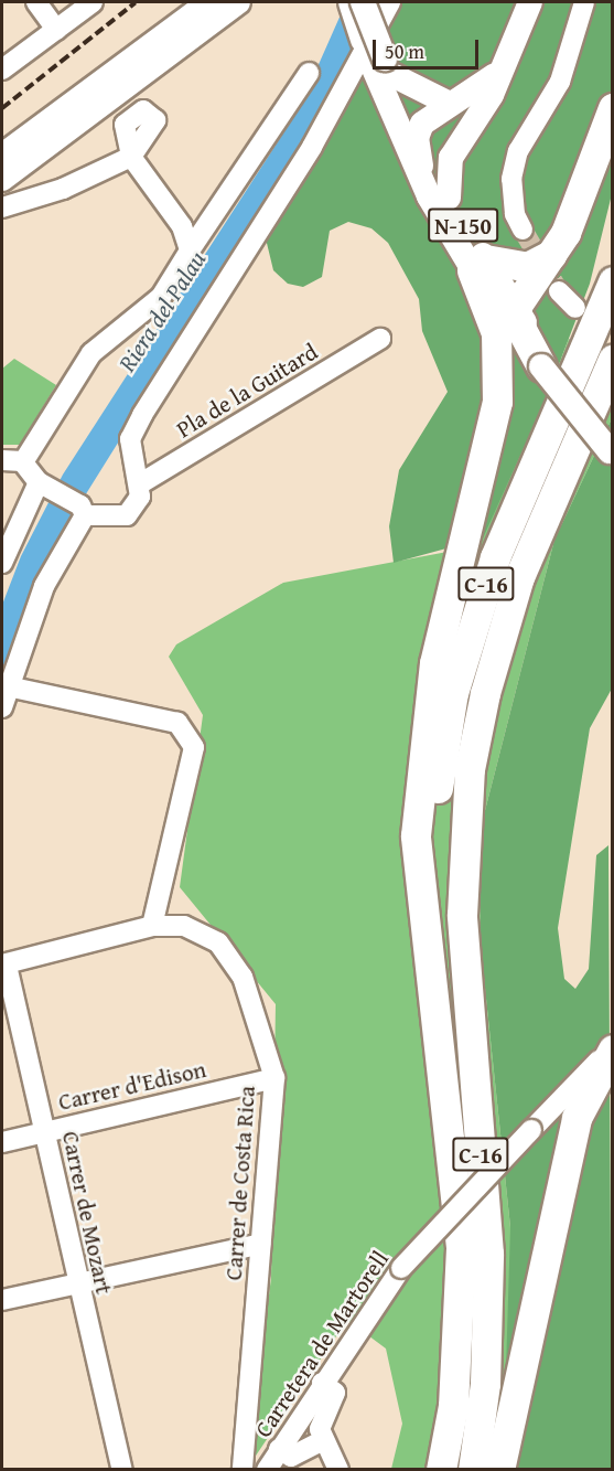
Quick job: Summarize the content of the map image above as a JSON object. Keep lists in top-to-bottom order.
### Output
{
  "streets": {
    "highway": ["C-16"],
    "main road": ["N-150"],
    "street": [
      "Pla de la Guitard",
      "Carrer d'Edison",
      "Carrer de Costa Rica",
      "Carrer de Mozart",
      "Carretera de Martorell"
    ]
  },
  "crossings": [
    ["Carrer d'Edison", "Carrer de Costa Rica"],
    ["Carrer d'Edison", "Carrer de Mozart"],
    ["Carrer de Costa Rica", "Carrer de Mozart"]
  ],
  "water": ["Riera del Palau"],
  "scale_bar": "50 m"
}
